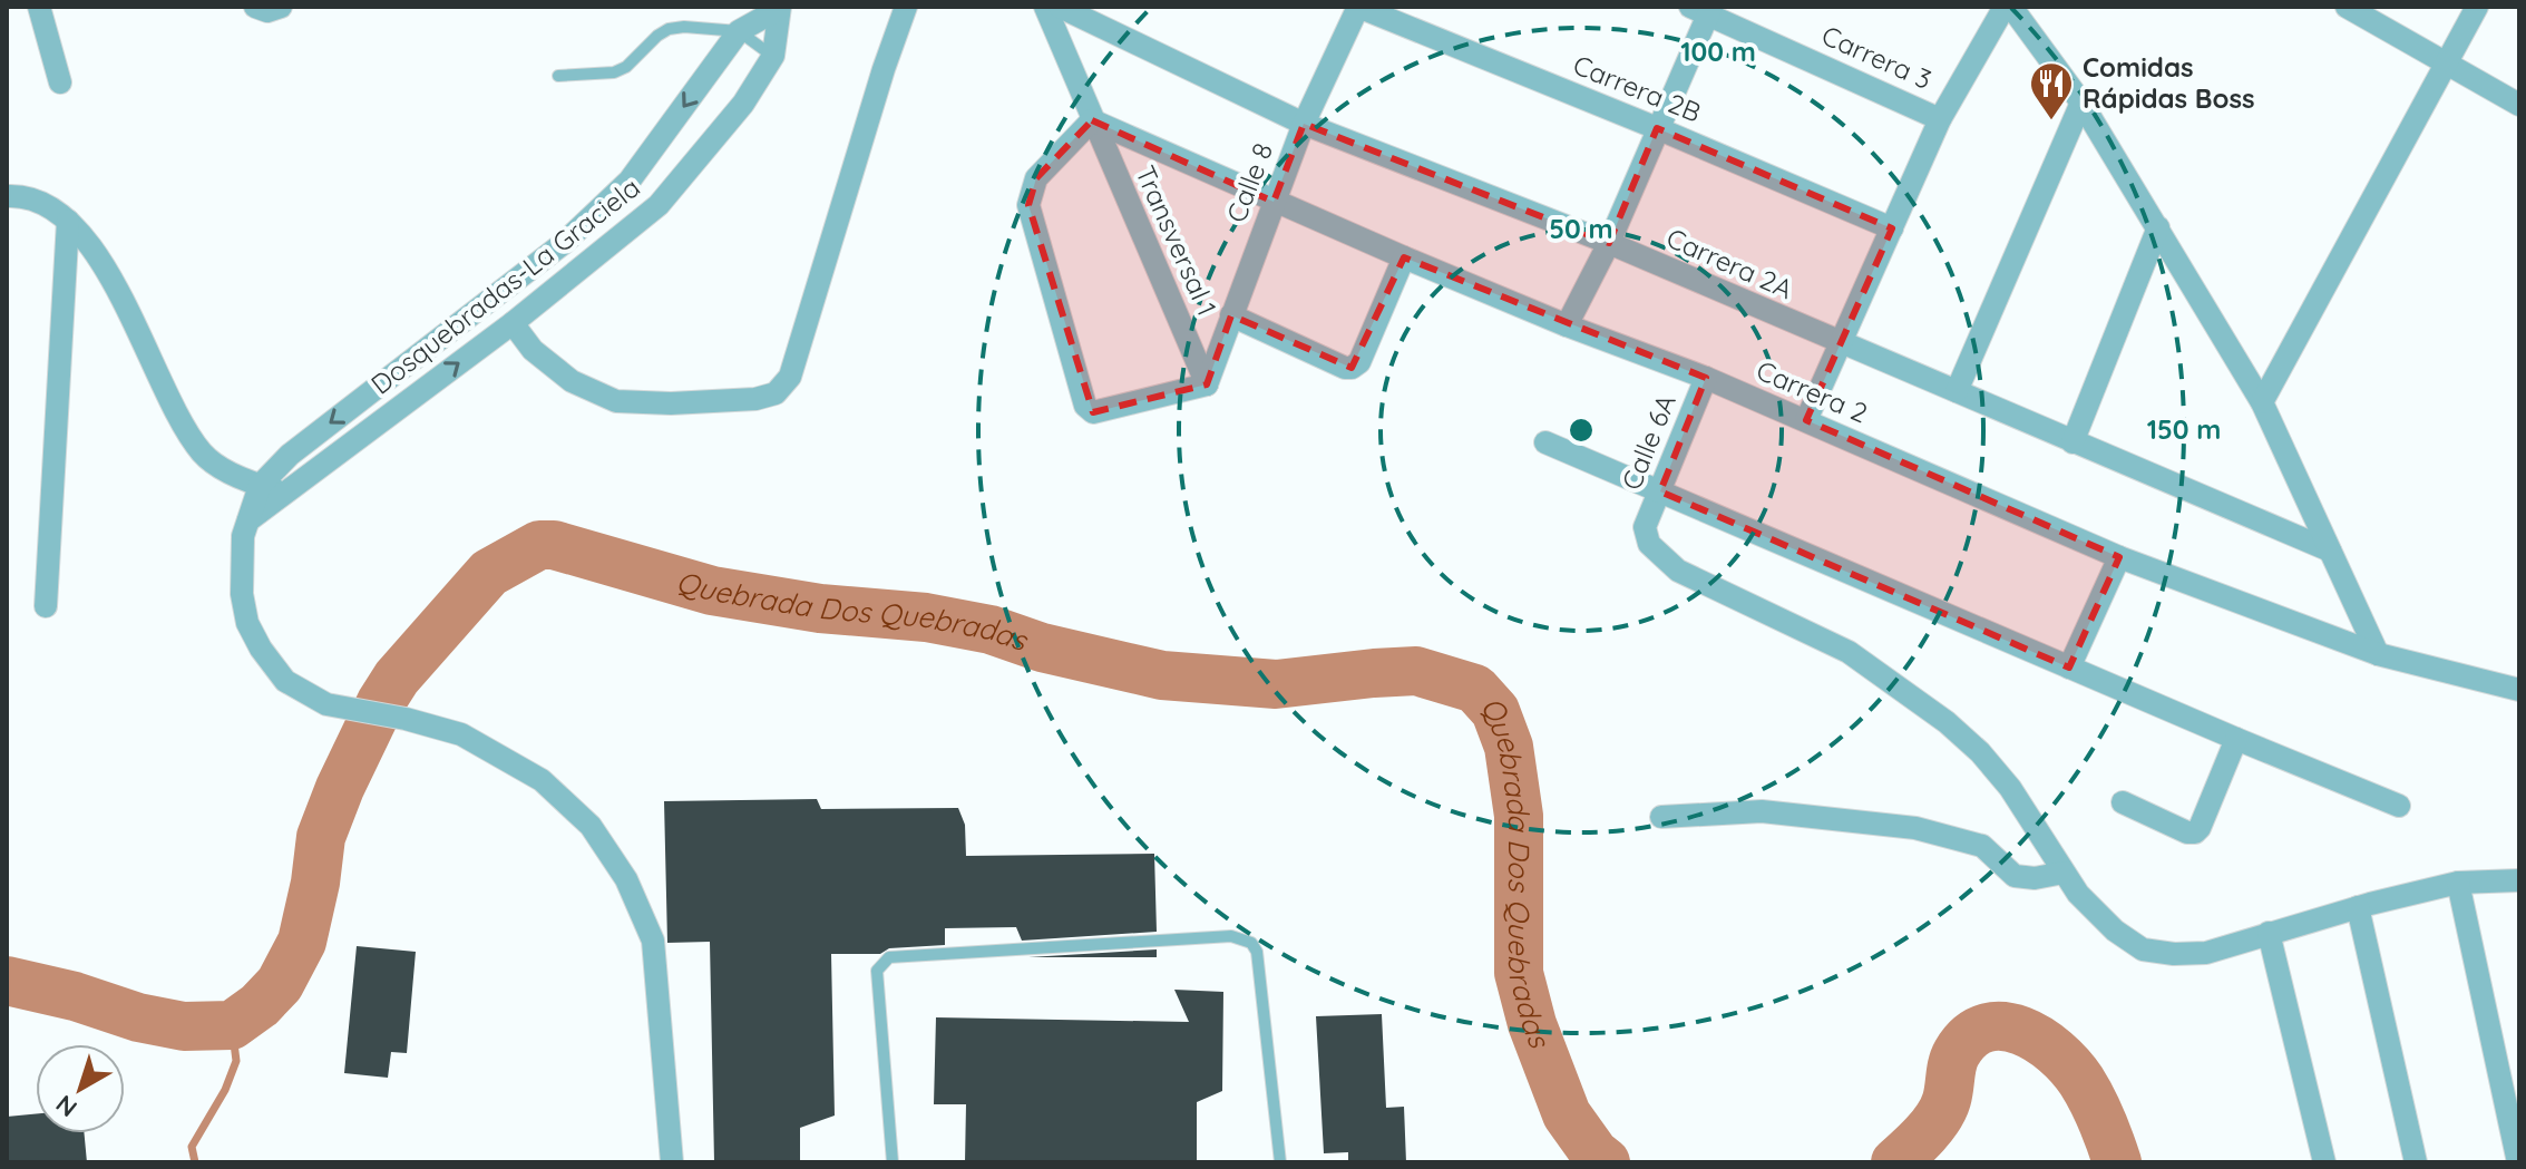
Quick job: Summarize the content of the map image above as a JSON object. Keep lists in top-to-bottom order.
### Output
{
  "streets": {
    "street": [
      "Carrera 3",
      "Carrera 2B",
      "Calle 8",
      "Transversal 1",
      "Carrera 2A",
      "Dosquebradas-La Graciela",
      "Carrera 2",
      "Calle 6A"
    ]
  },
  "crossings": [
    ["Carrera 2B", "Calle 8"],
    ["Calle 8", "Transversal 1"],
    ["Calle 8", "Carrera 2A"],
    ["Calle 8", "Carrera 2"],
    ["Transversal 1", "Carrera 2"],
    ["Carrera 2", "Calle 6A"]
  ],
  "water": ["Quebrada Dos Quebradas"],
  "places": {
    "restaurant": ["Comidas Rápidas Boss"]
  },
  "north": "bottom left",
  "rings": ["100 m", "50 m", "150 m"]
}
